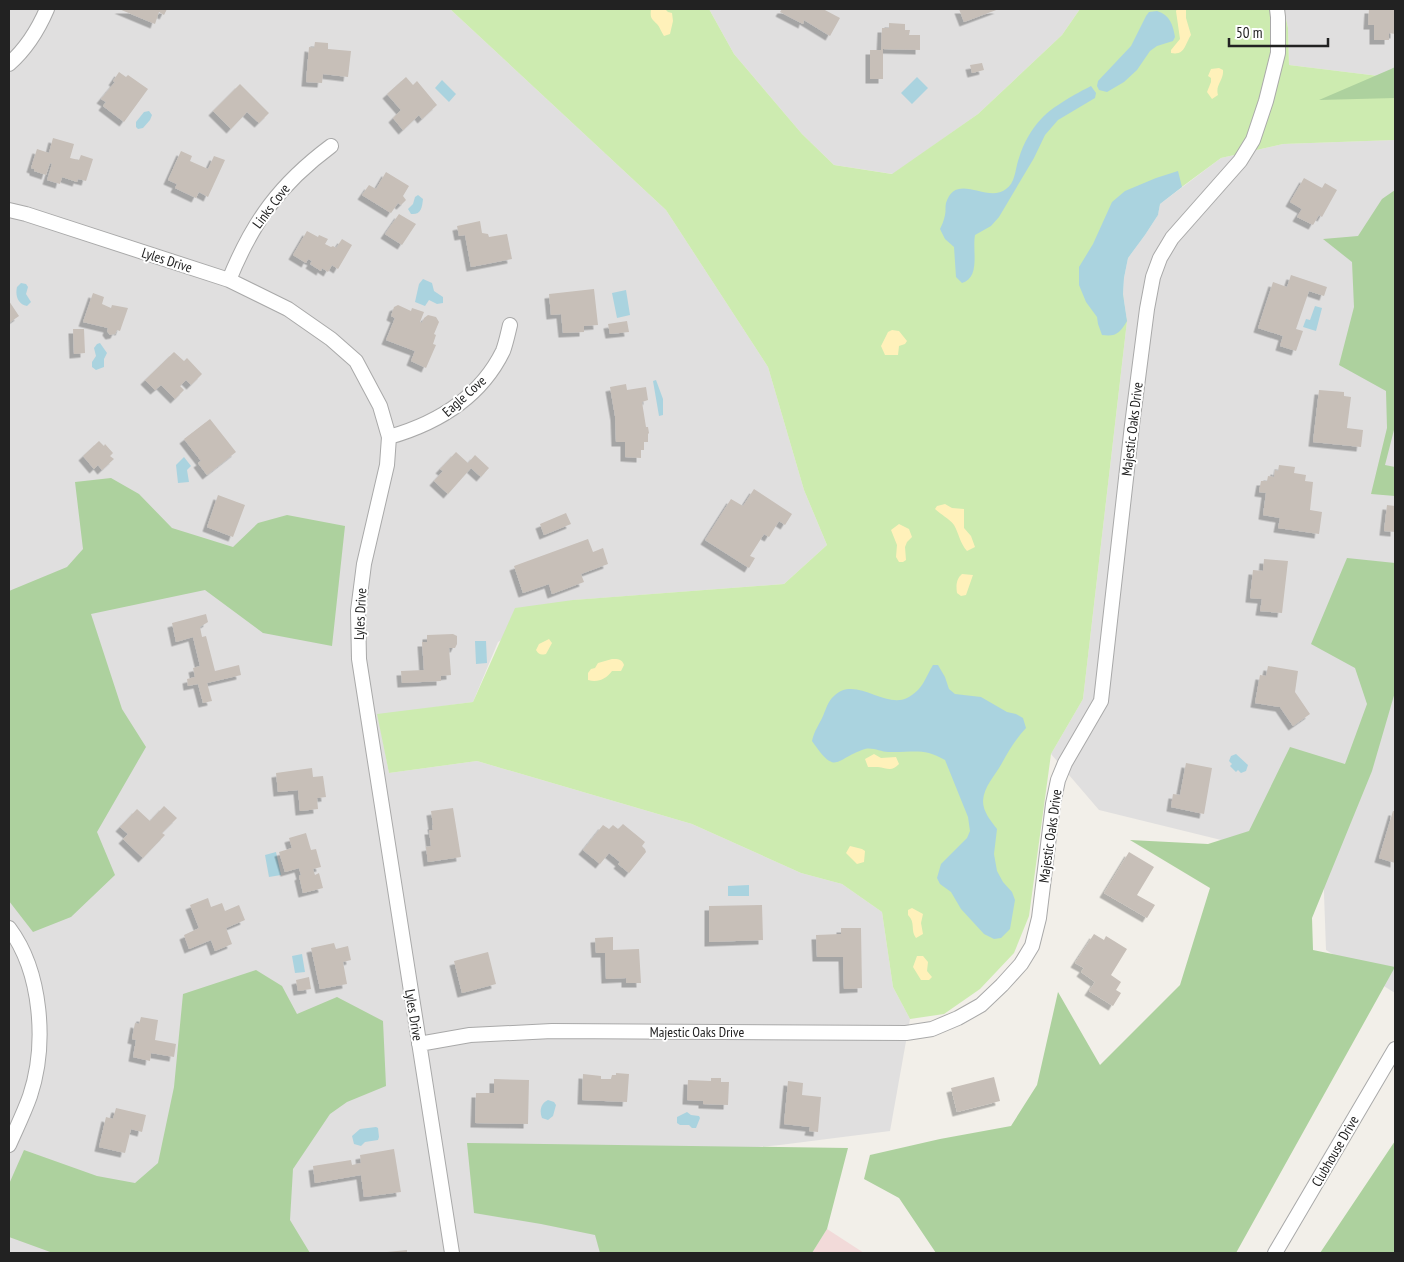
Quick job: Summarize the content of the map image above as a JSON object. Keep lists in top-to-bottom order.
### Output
{
  "streets": {
    "street": [
      "Links Cove",
      "Lyles Drive",
      "Eagle Cove",
      "Majestic Oaks Drive",
      "Clubhouse Drive"
    ]
  },
  "crossings": [
    ["Links Cove", "Lyles Drive"],
    ["Lyles Drive", "Eagle Cove"],
    ["Lyles Drive", "Majestic Oaks Drive"]
  ],
  "scale_bar": "50 m"
}
